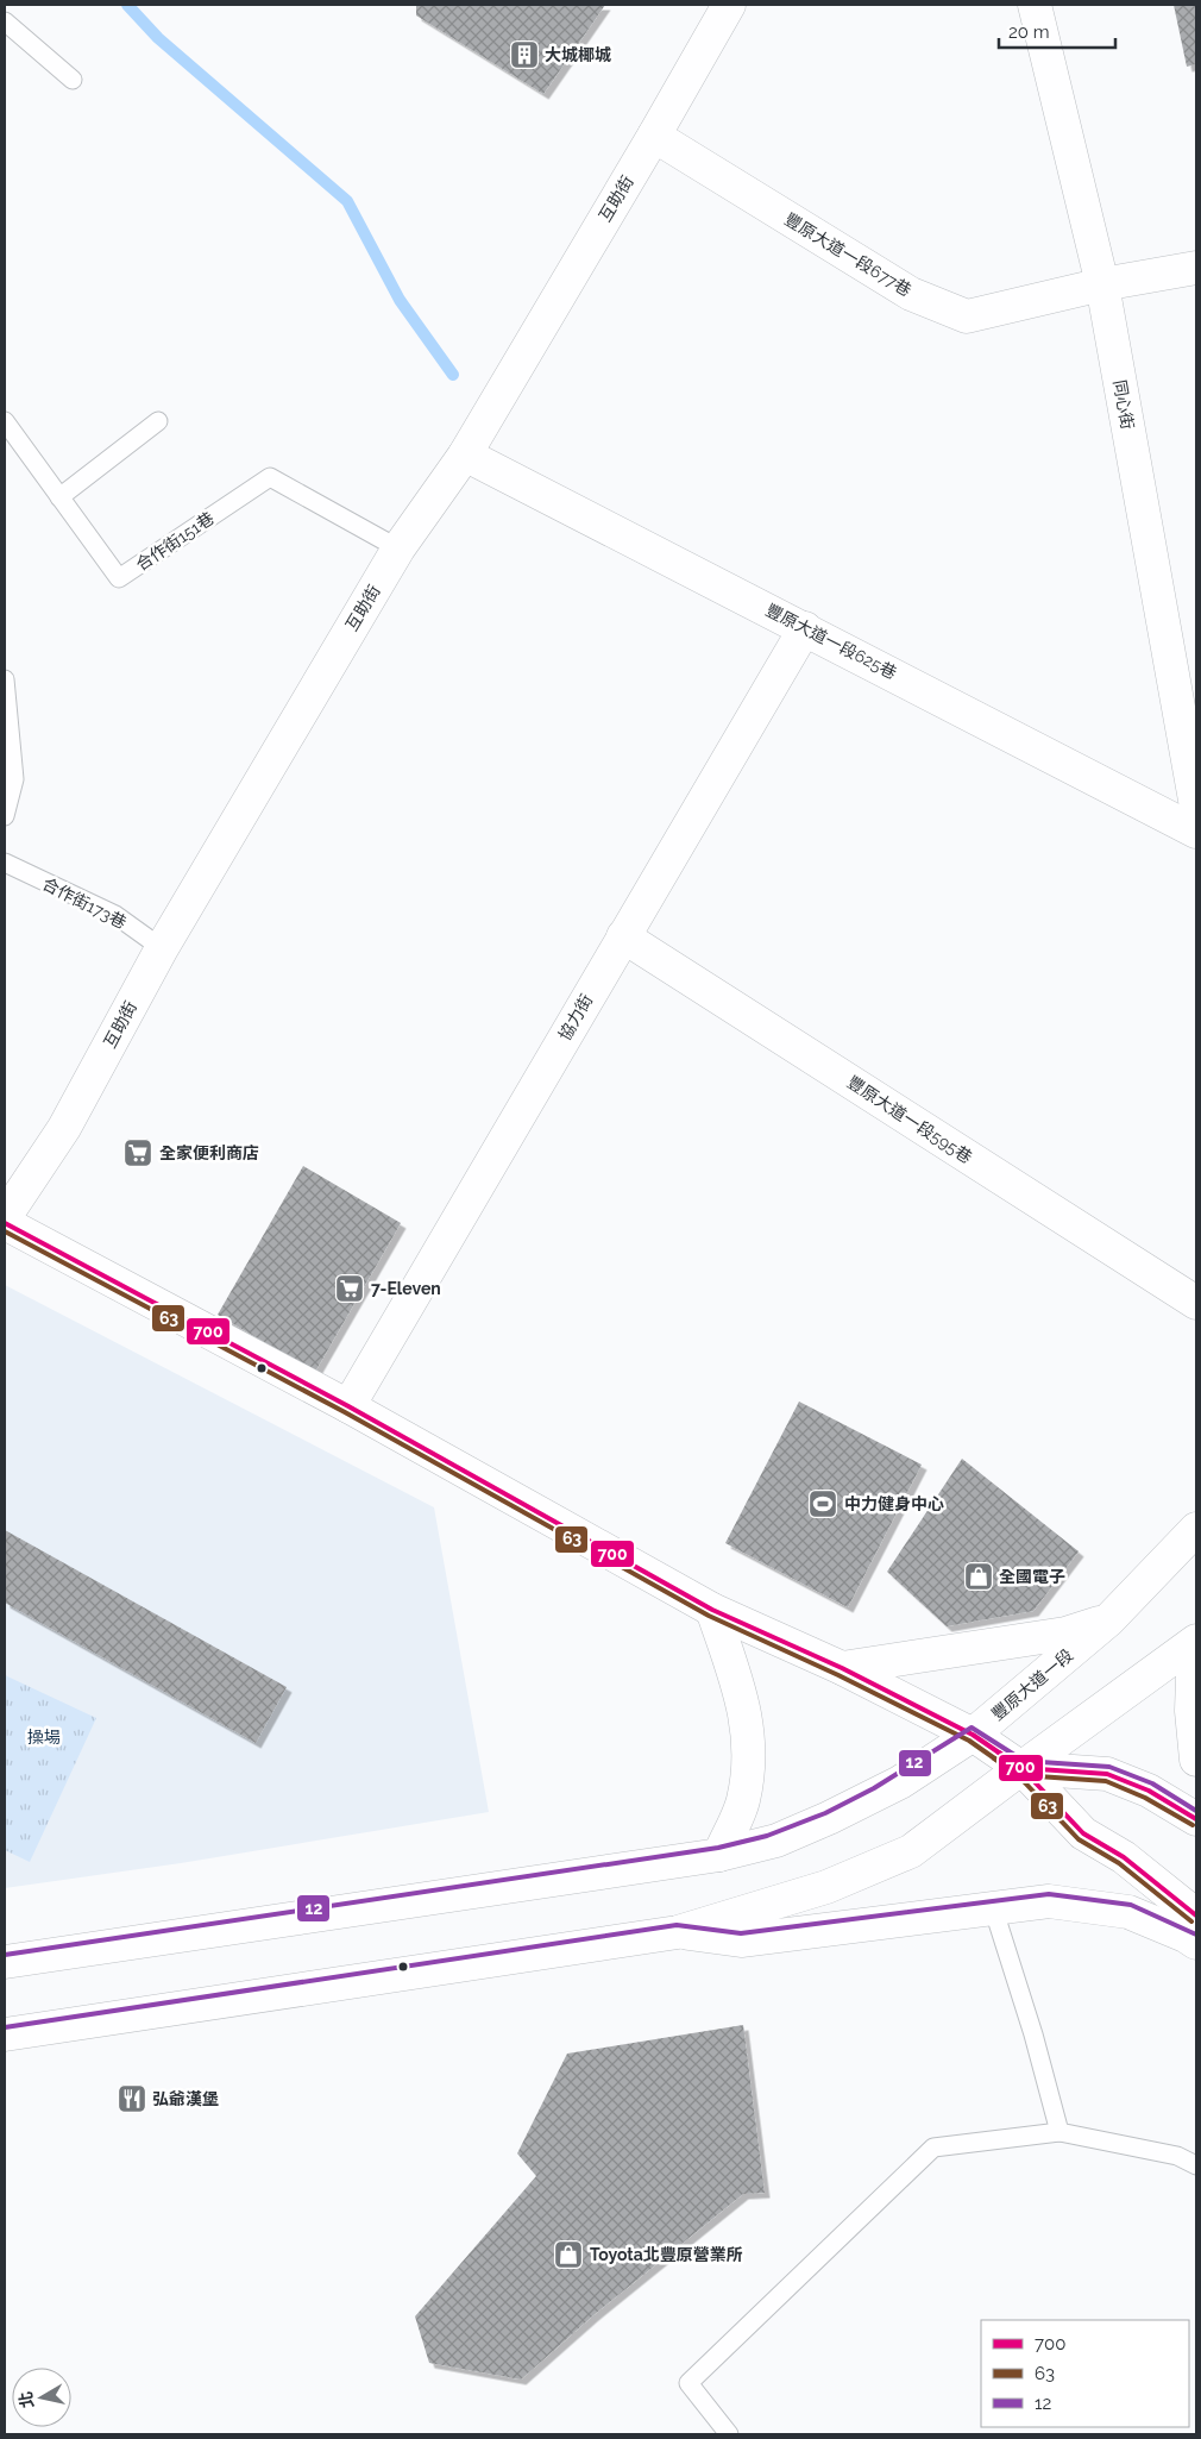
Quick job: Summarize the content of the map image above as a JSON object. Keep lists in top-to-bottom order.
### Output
{
  "streets": {
    "street": [
      "互助街",
      "豐原大道一段677巷",
      "同心街",
      "豐原大道一段625巷",
      "協力街",
      "豐原大道一段595巷",
      "豐原大道一段"
    ],
    "lane": ["合作街151巷", "合作街173巷"]
  },
  "crossings": [
    ["互助街", "豐原大道一段677巷"],
    ["互助街", "合作街151巷"],
    ["互助街", "豐原大道一段625巷"],
    ["互助街", "合作街173巷"],
    ["豐原大道一段677巷", "同心街"],
    ["豐原大道一段625巷", "協力街"],
    ["協力街", "豐原大道一段595巷"]
  ],
  "parks": ["操場"],
  "places": {
    "building": ["大城椰城"],
    "supermarket": ["全家便利商店", "7-Eleven"],
    "sports": ["中力健身中心"],
    "shop": ["全國電子", "Toyota北豐原營業所"],
    "restaurant": ["弘爺漢堡"]
  },
  "lines": ["transit line 700", "transit line 63", "transit line 12"],
  "legend": ["700", "63", "12"],
  "scale_bar": "20 m",
  "north": "left"
}
